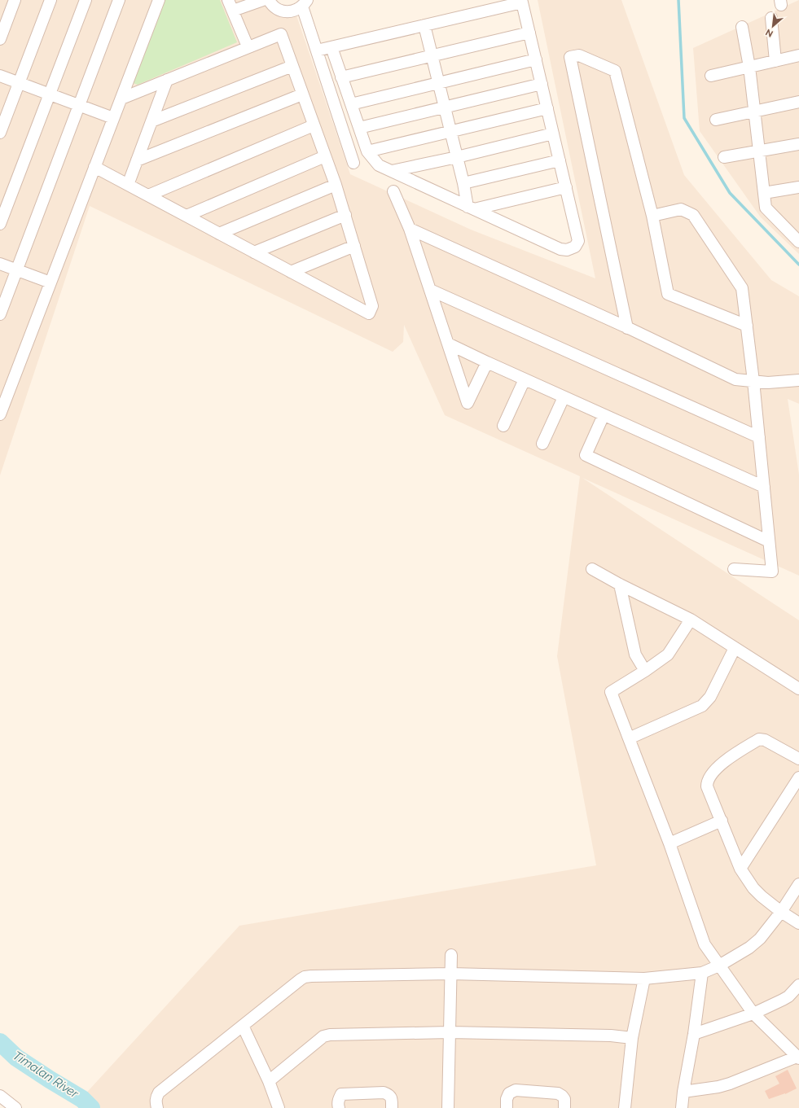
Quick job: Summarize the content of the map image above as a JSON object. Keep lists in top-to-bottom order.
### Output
{
  "water": ["Timalan River"],
  "north": "bottom left"
}
